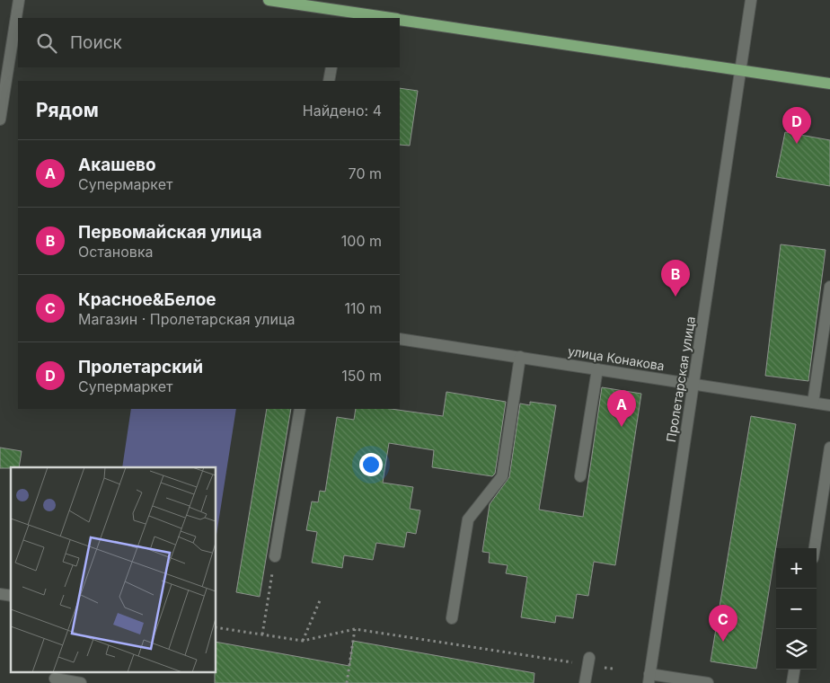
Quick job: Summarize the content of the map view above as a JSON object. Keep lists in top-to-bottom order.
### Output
{
  "streets": {
    "street": ["улица Конакова", "Пролетарская улица"]
  },
  "crossings": [
    ["улица Конакова", "Пролетарская улица"]
  ],
  "page": {
    "search": "Поиск",
    "heading": ["Рядом", "Найдено: 4"],
    "pins": [
      "D",
      "B",
      "A",
      "C"
    ],
    "list": [
      {
        "mark": "A",
        "name": "Акашево",
        "note": "Супермаркет",
        "value": "70 m"
      },
      {
        "mark": "B",
        "name": "Первомайская улица",
        "note": "Остановка",
        "value": "100 m"
      },
      {
        "mark": "C",
        "name": "Красное&Белое",
        "note": "Магазин · Пролетарская улица",
        "value": "110 m"
      },
      {
        "mark": "D",
        "name": "Пролетарский",
        "note": "Супермаркет",
        "value": "150 m"
      }
    ],
    "map_buttons": ["+", "−"]
  }
}
